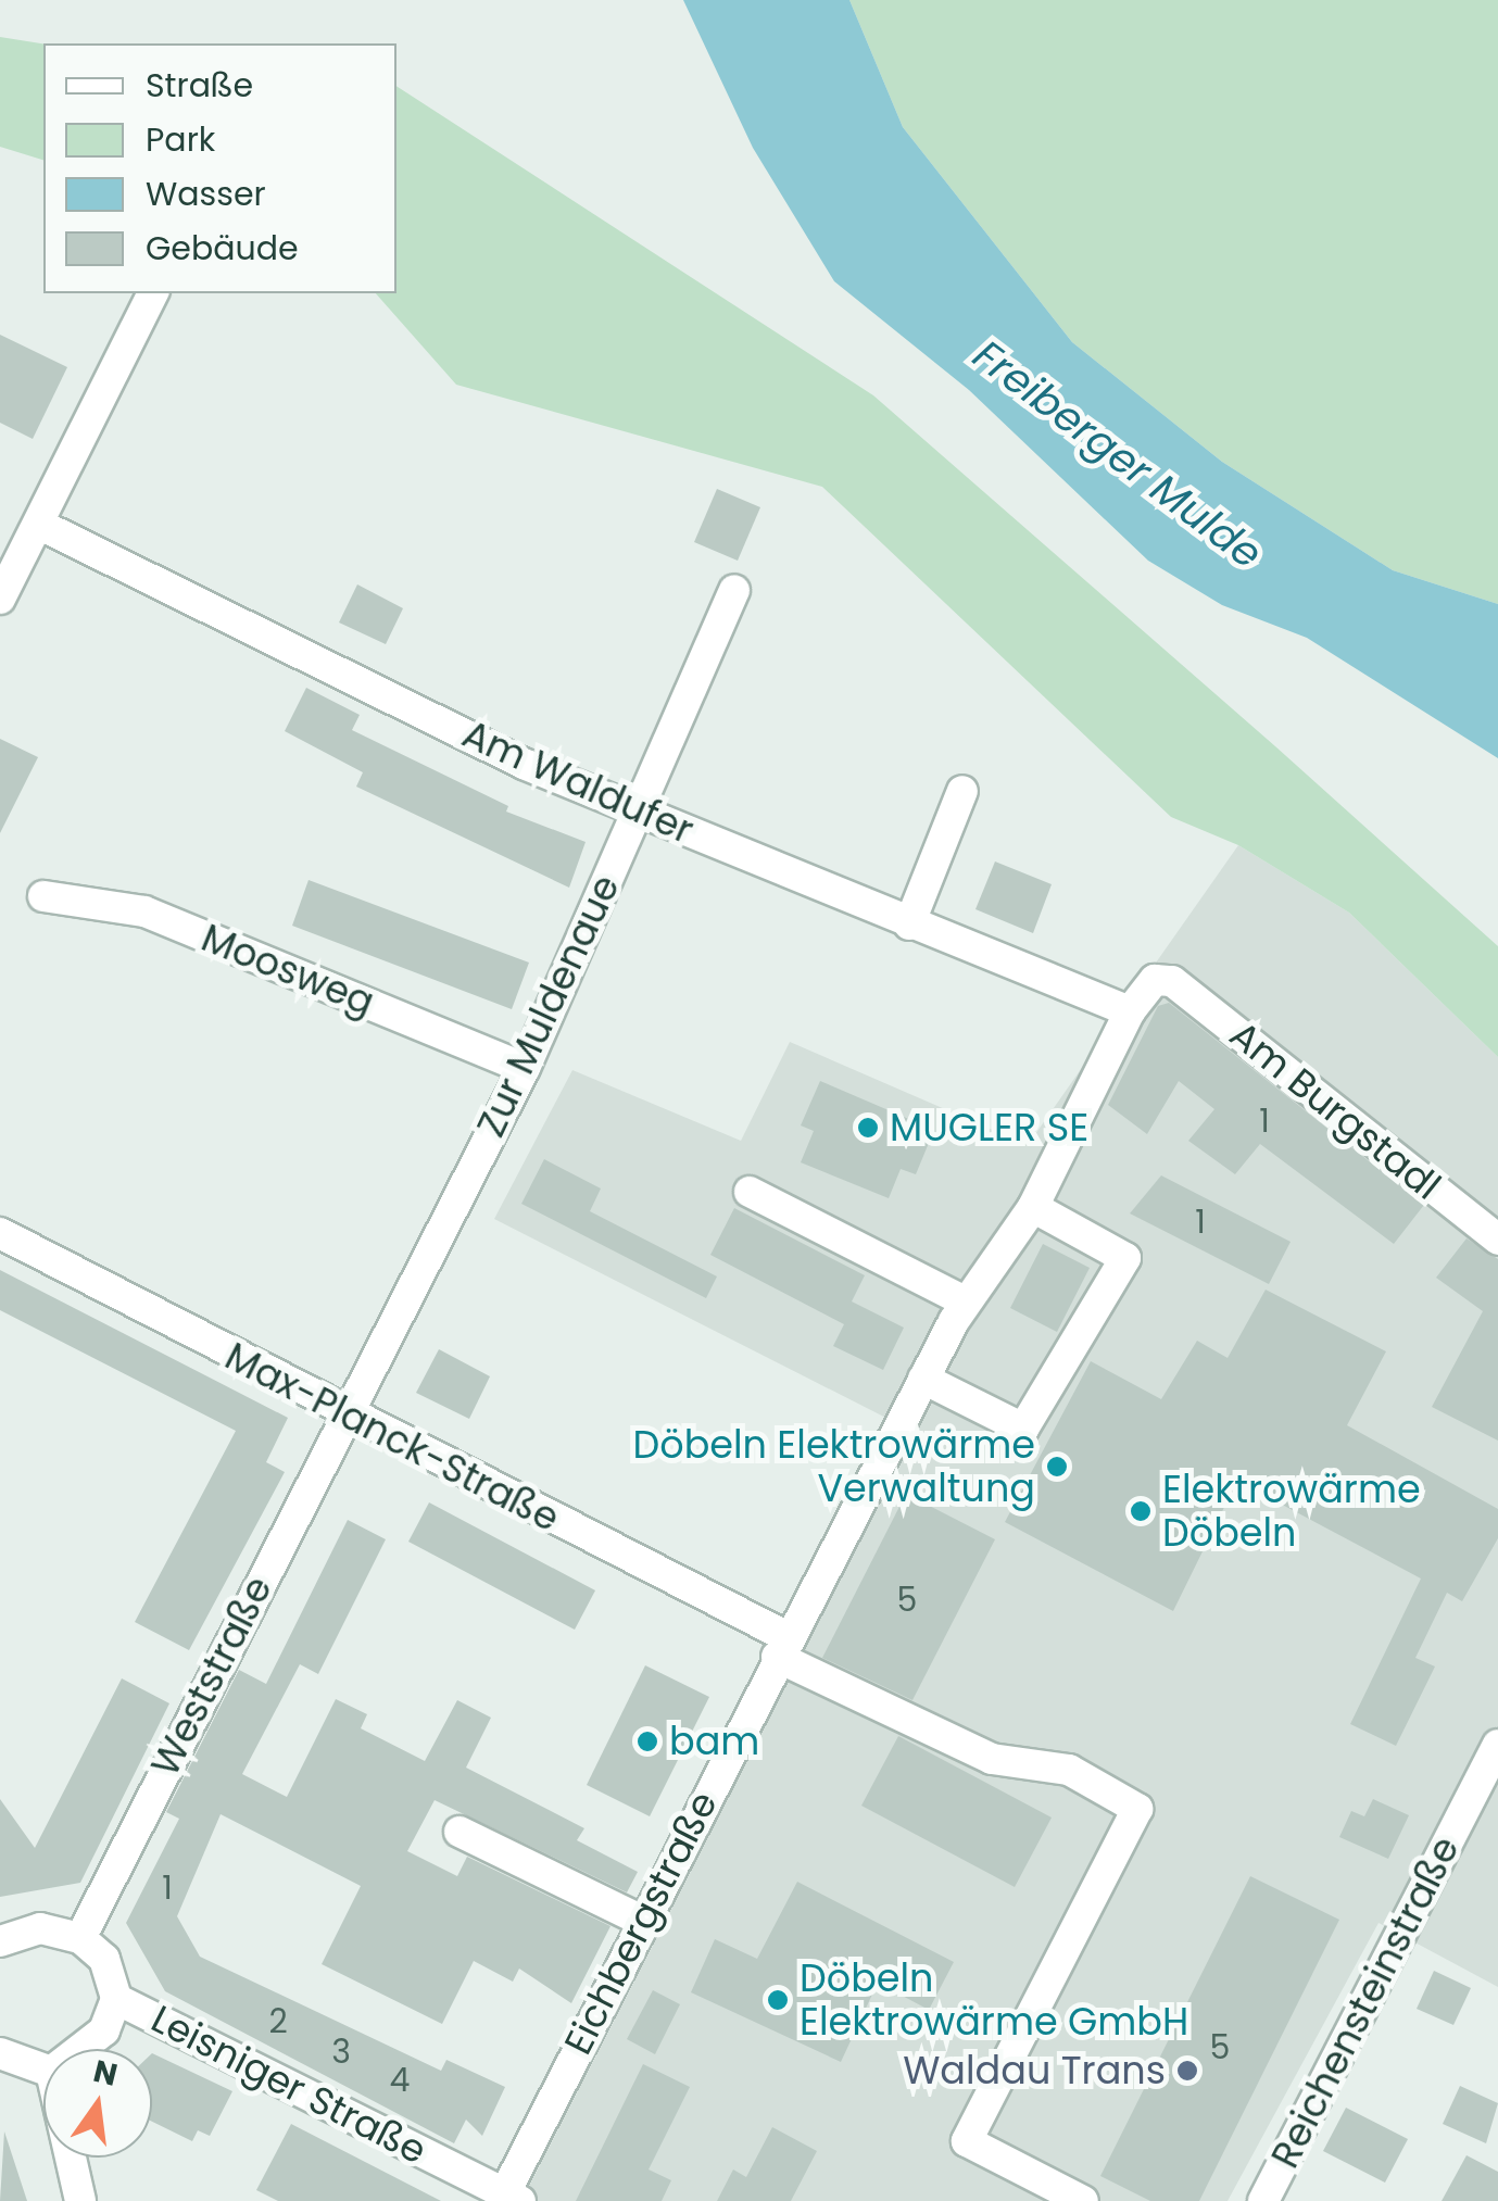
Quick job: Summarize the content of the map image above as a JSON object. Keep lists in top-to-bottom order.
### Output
{
  "streets": {
    "street": [
      "Am Waldufer",
      "Moosweg",
      "Zur Muldenaue",
      "Am Burgstadl",
      "Max-Planck-Straße",
      "Weststraße",
      "Eichbergstraße",
      "Reichensteinstraße",
      "Leisniger Straße"
    ]
  },
  "crossings": [
    ["Am Waldufer", "Zur Muldenaue"],
    ["Am Waldufer", "Eichbergstraße"],
    ["Moosweg", "Zur Muldenaue"],
    ["Zur Muldenaue", "Max-Planck-Straße"],
    ["Zur Muldenaue", "Weststraße"],
    ["Am Burgstadl", "Eichbergstraße"],
    ["Max-Planck-Straße", "Weststraße"],
    ["Max-Planck-Straße", "Eichbergstraße"],
    ["Eichbergstraße", "Leisniger Straße"]
  ],
  "water": ["Freiberger Mulde"],
  "places": [
    "MUGLER SE",
    "Döbeln Elektrowärme Verwaltung",
    "Elektrowärme Döbeln",
    "bam",
    "Döbeln Elektrowärme GmbH",
    "Waldau Trans"
  ],
  "house_numbers": [
    "1",
    "1",
    "5",
    "1",
    "2",
    "5",
    "3",
    "4"
  ],
  "legend": [
    "Straße",
    "Park",
    "Wasser",
    "Gebäude"
  ],
  "north": "top"
}
